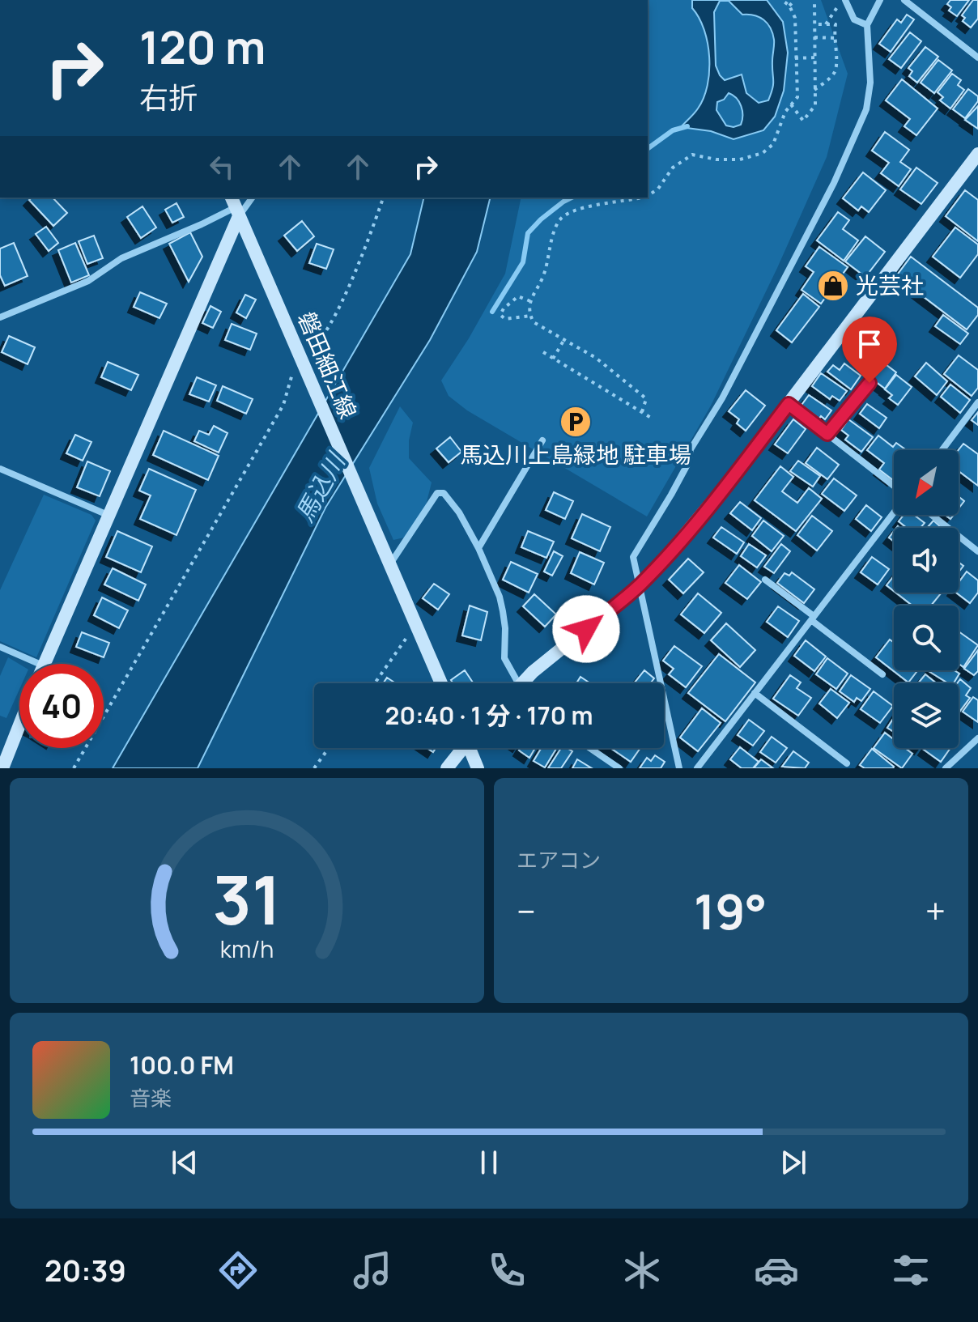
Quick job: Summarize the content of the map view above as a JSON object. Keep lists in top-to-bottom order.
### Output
{
  "streets": {
    "street": ["磐田細江線"]
  },
  "water": ["馬込川"],
  "places": {
    "shop": ["光芸社"],
    "parking": ["馬込川上島緑地 駐車場"]
  },
  "north": "bottom left",
  "page": {
    "turn": ["120 m", "右折"],
    "limit": "40",
    "trip": "20:40 · 1 分 · 170 m",
    "tile": "エアコン",
    "heat": ["−", "19°", "+"],
    "song": ["100.0 FM", "音楽"],
    "tabs": "20:39",
    "gauge": ["31", "km/h"]
  }
}
